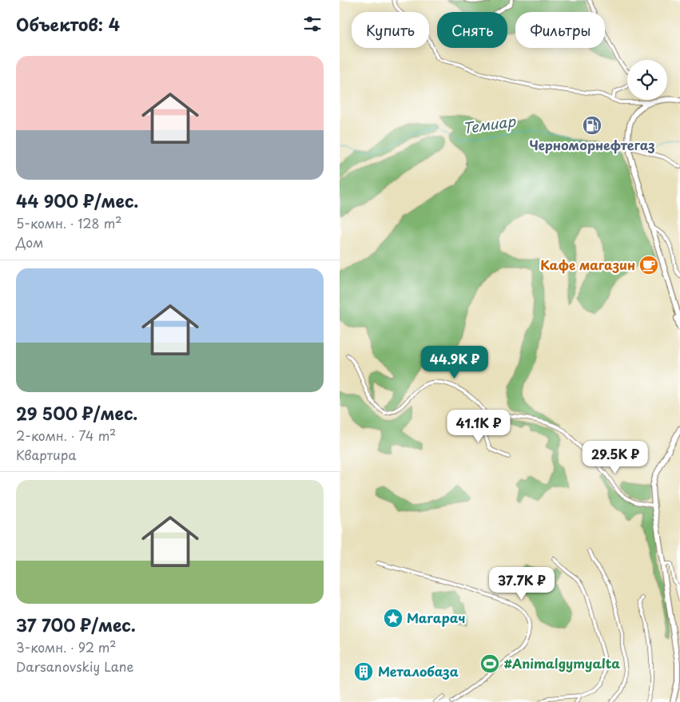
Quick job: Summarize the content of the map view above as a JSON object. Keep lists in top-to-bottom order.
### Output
{
  "water": ["Темиар"],
  "places": {
    "fuel station": ["Черноморнефтегаз"],
    "cafe": ["Кафе магазин"],
    "place": ["Магарач"],
    "sports": ["#Animalgymyalta"],
    "building": ["Металобаза"]
  },
  "page": {
    "heading": "Объектов: 4",
    "chip": ["Купить", "Снять", "Фильтры"],
    "list": [
      {
        "name": "44 900 ₽/мес.",
        "note": "5-комн. · 128 m² · Дом"
      },
      {
        "name": "29 500 ₽/мес.",
        "note": "2-комн. · 74 m² · Квартира"
      },
      {
        "name": "37 700 ₽/мес.",
        "note": "3-комн. · 92 m² · Darsanovskiy Lane"
      }
    ],
    "price": [
      "44.9K ₽",
      "41.1K ₽",
      "29.5K ₽",
      "37.7K ₽"
    ]
  }
}
